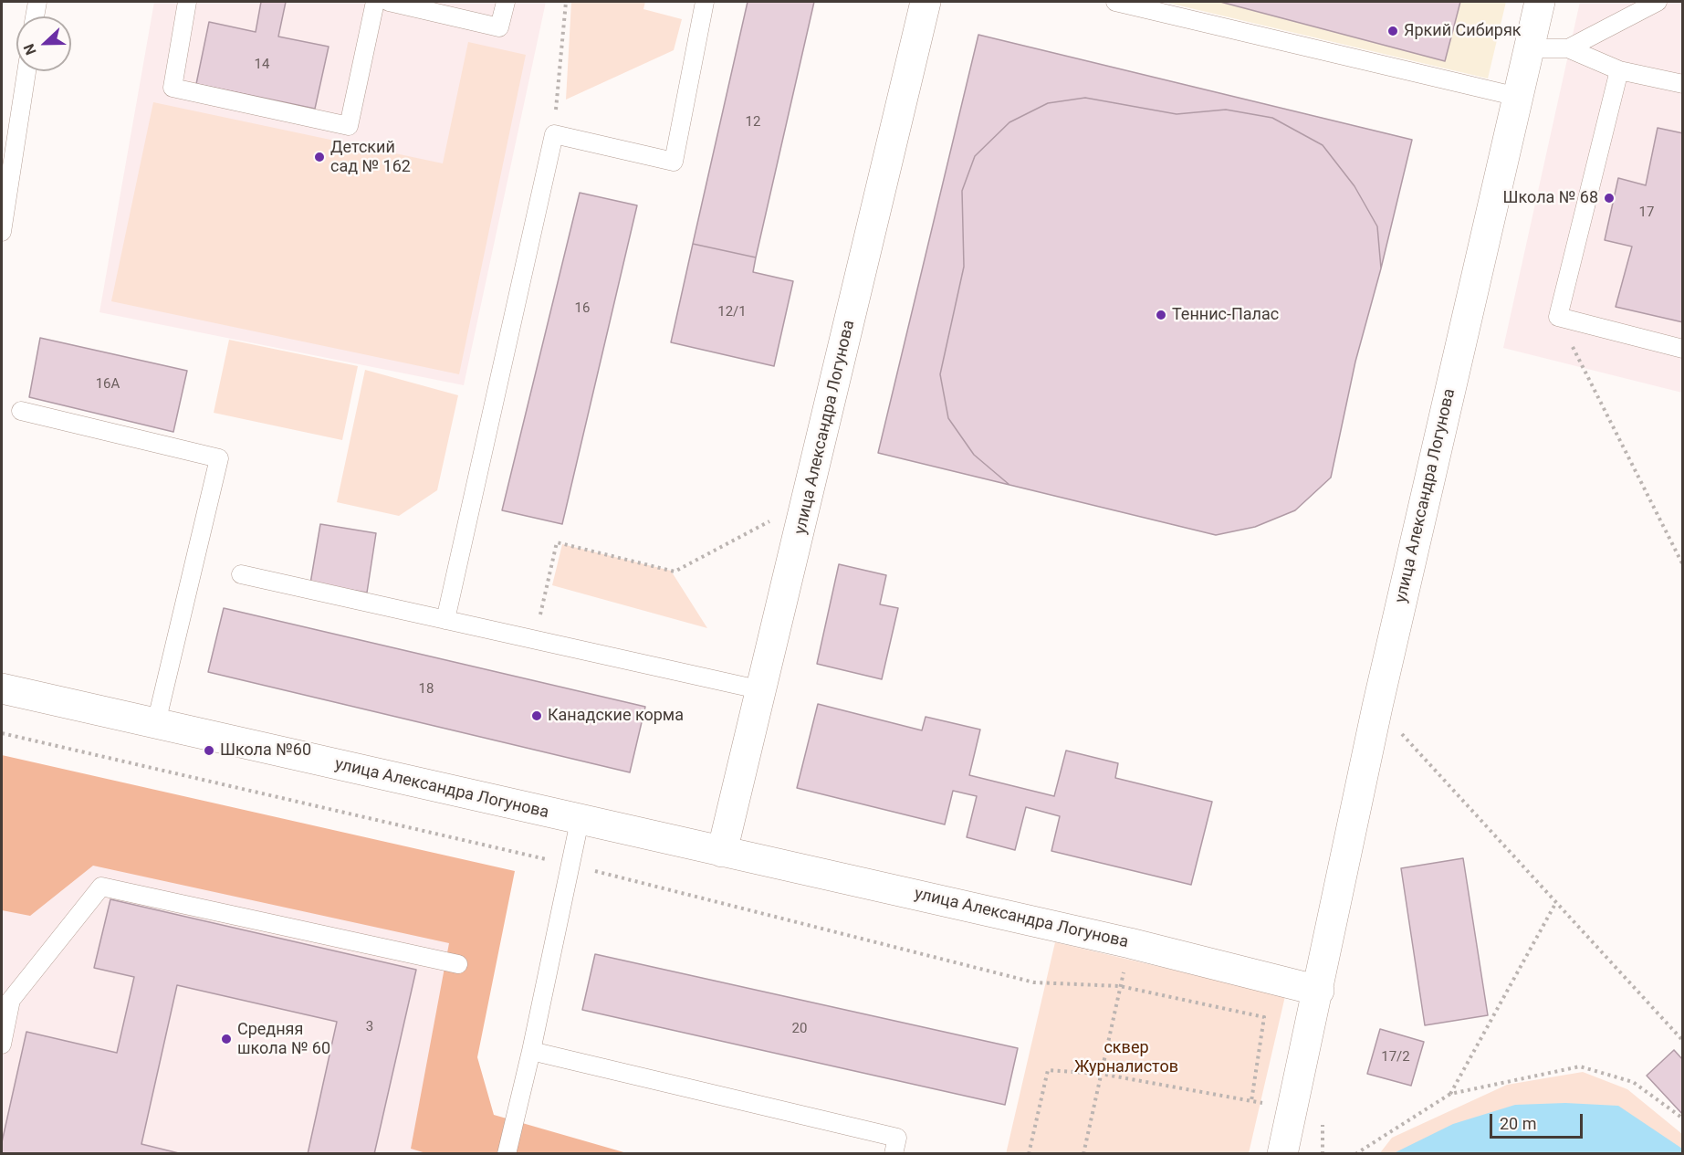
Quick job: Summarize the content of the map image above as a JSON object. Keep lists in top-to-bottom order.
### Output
{
  "streets": {
    "street": ["улица Александра Логунова"]
  },
  "parks": ["сквер Журналистов"],
  "places": [
    "Яркий Сибиряк",
    "Детский сад № 162",
    "Школа № 68",
    "Теннис-Палас",
    "Канадские корма",
    "Школа №60",
    "Средняя школа № 60"
  ],
  "house_numbers": [
    "14",
    "12",
    "17",
    "16",
    "12/1",
    "16А",
    "18",
    "3",
    "20",
    "17/2"
  ],
  "scale_bar": "20 m",
  "north": "left"
}
